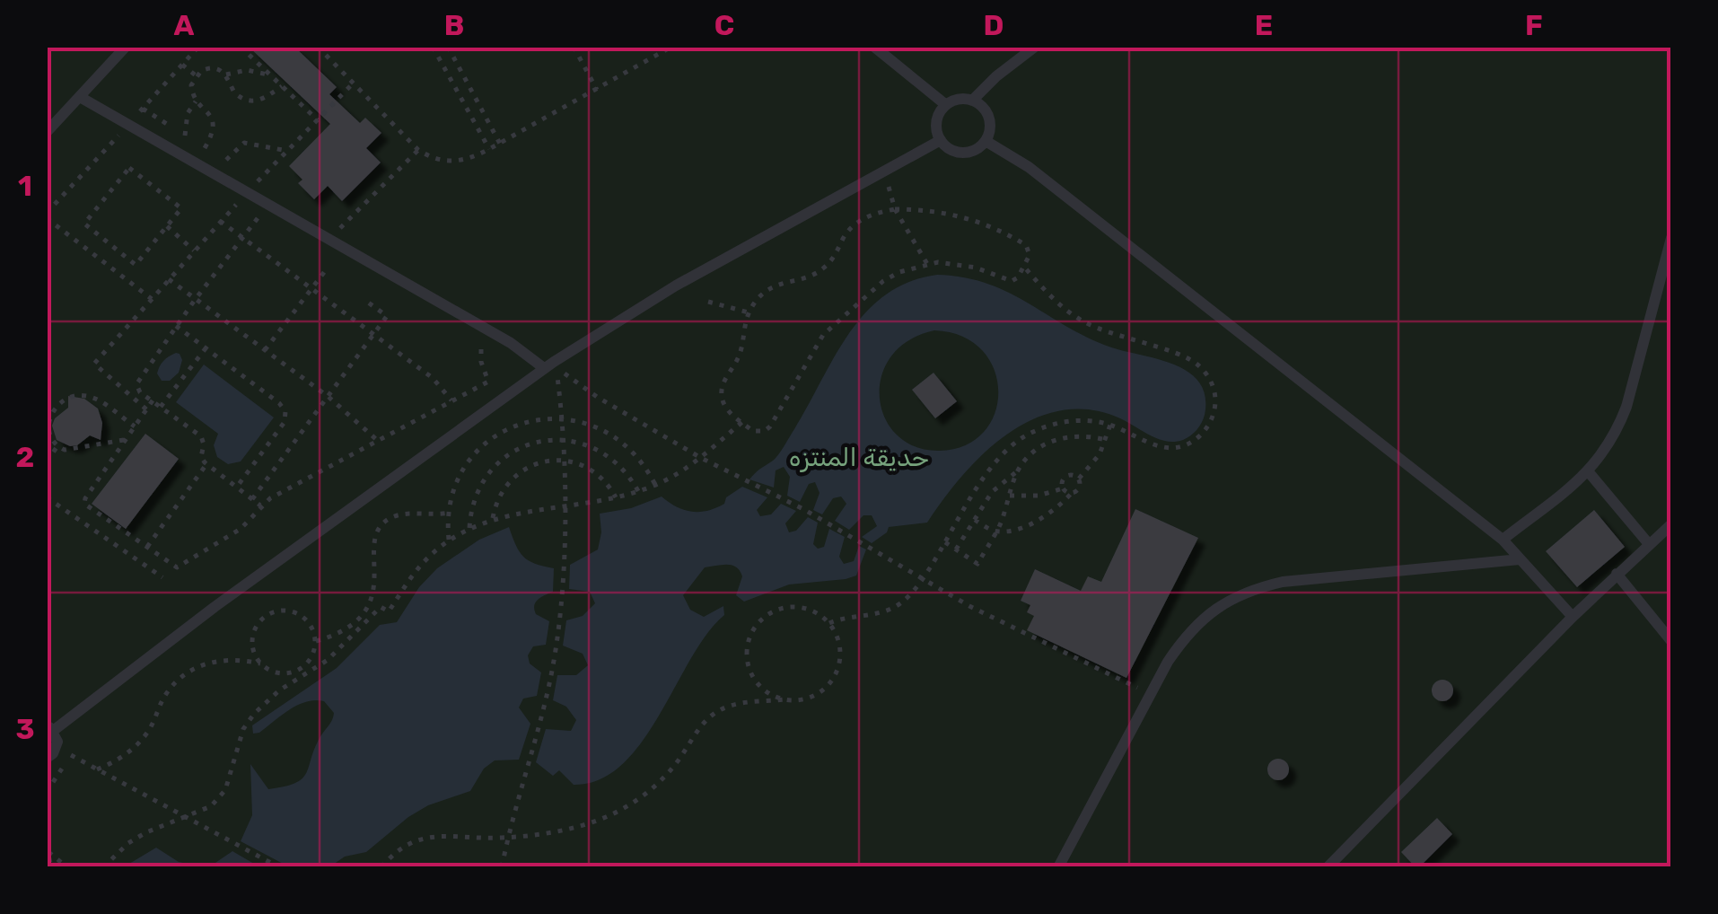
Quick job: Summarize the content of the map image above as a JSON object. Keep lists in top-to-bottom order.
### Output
{
  "parks": ["حديقة المنتزه"],
  "grid": {
    "columns": [
      "A",
      "B",
      "C",
      "D",
      "E",
      "F"
    ],
    "rows": ["1", "2", "3"]
  }
}
